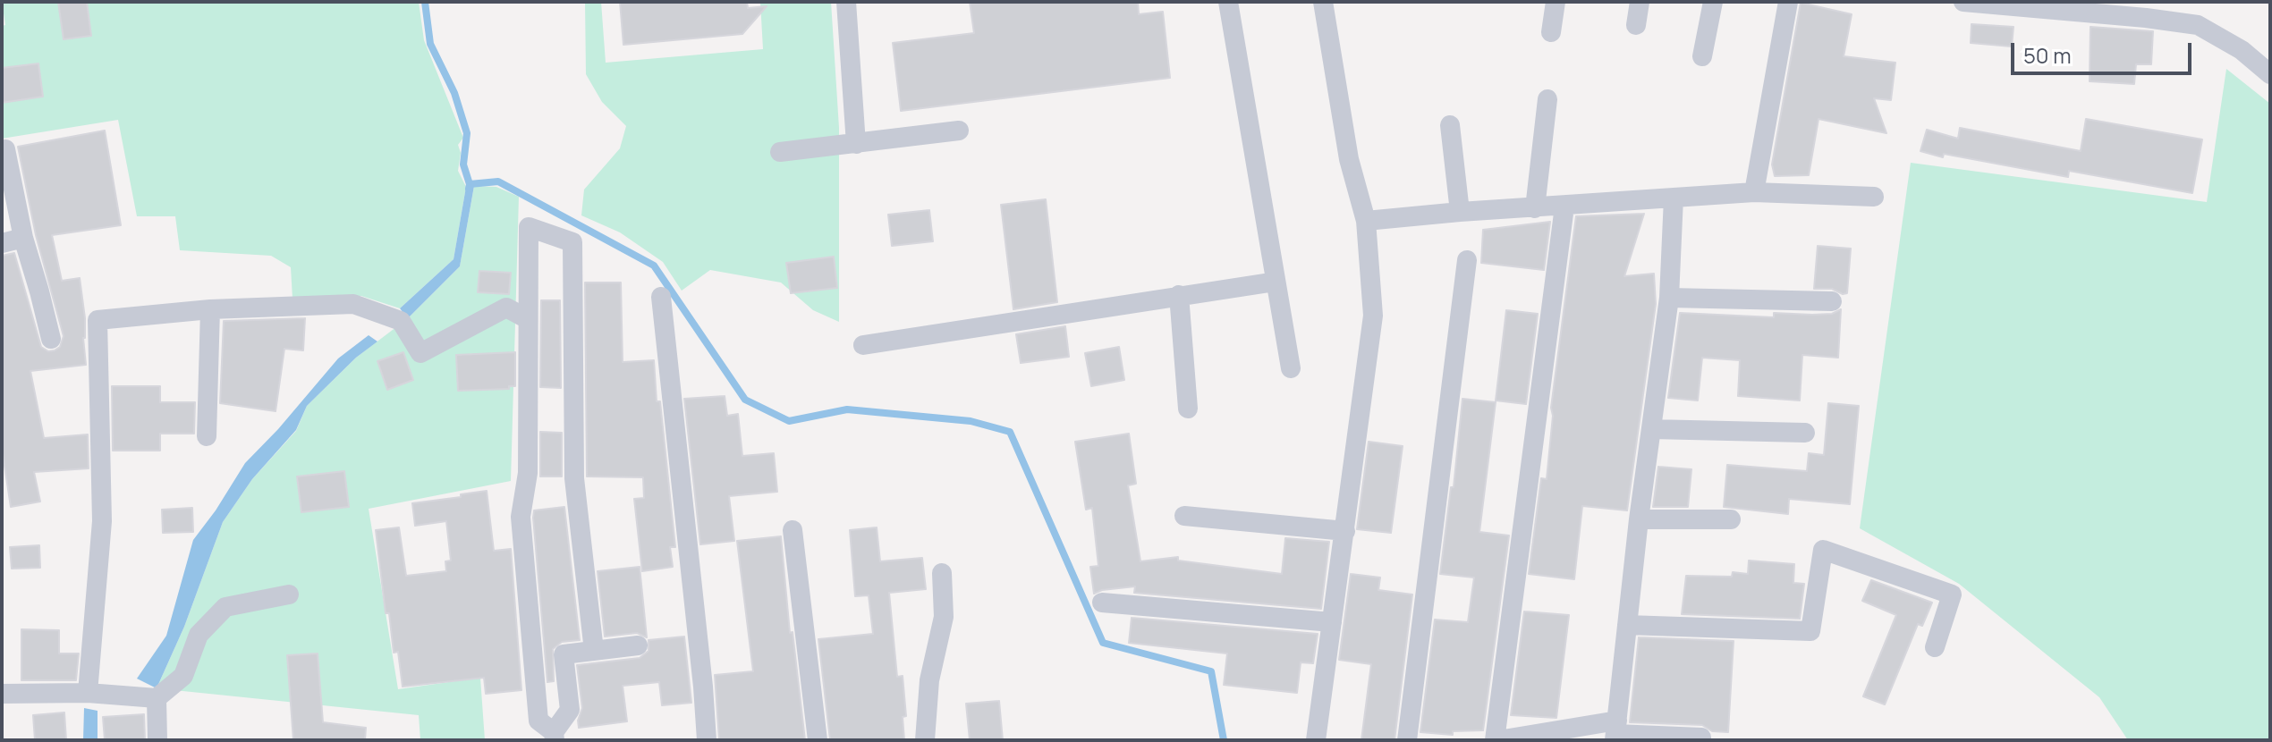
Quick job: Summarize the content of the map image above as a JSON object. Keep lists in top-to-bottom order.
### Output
{
  "scale_bar": "50 m"
}
